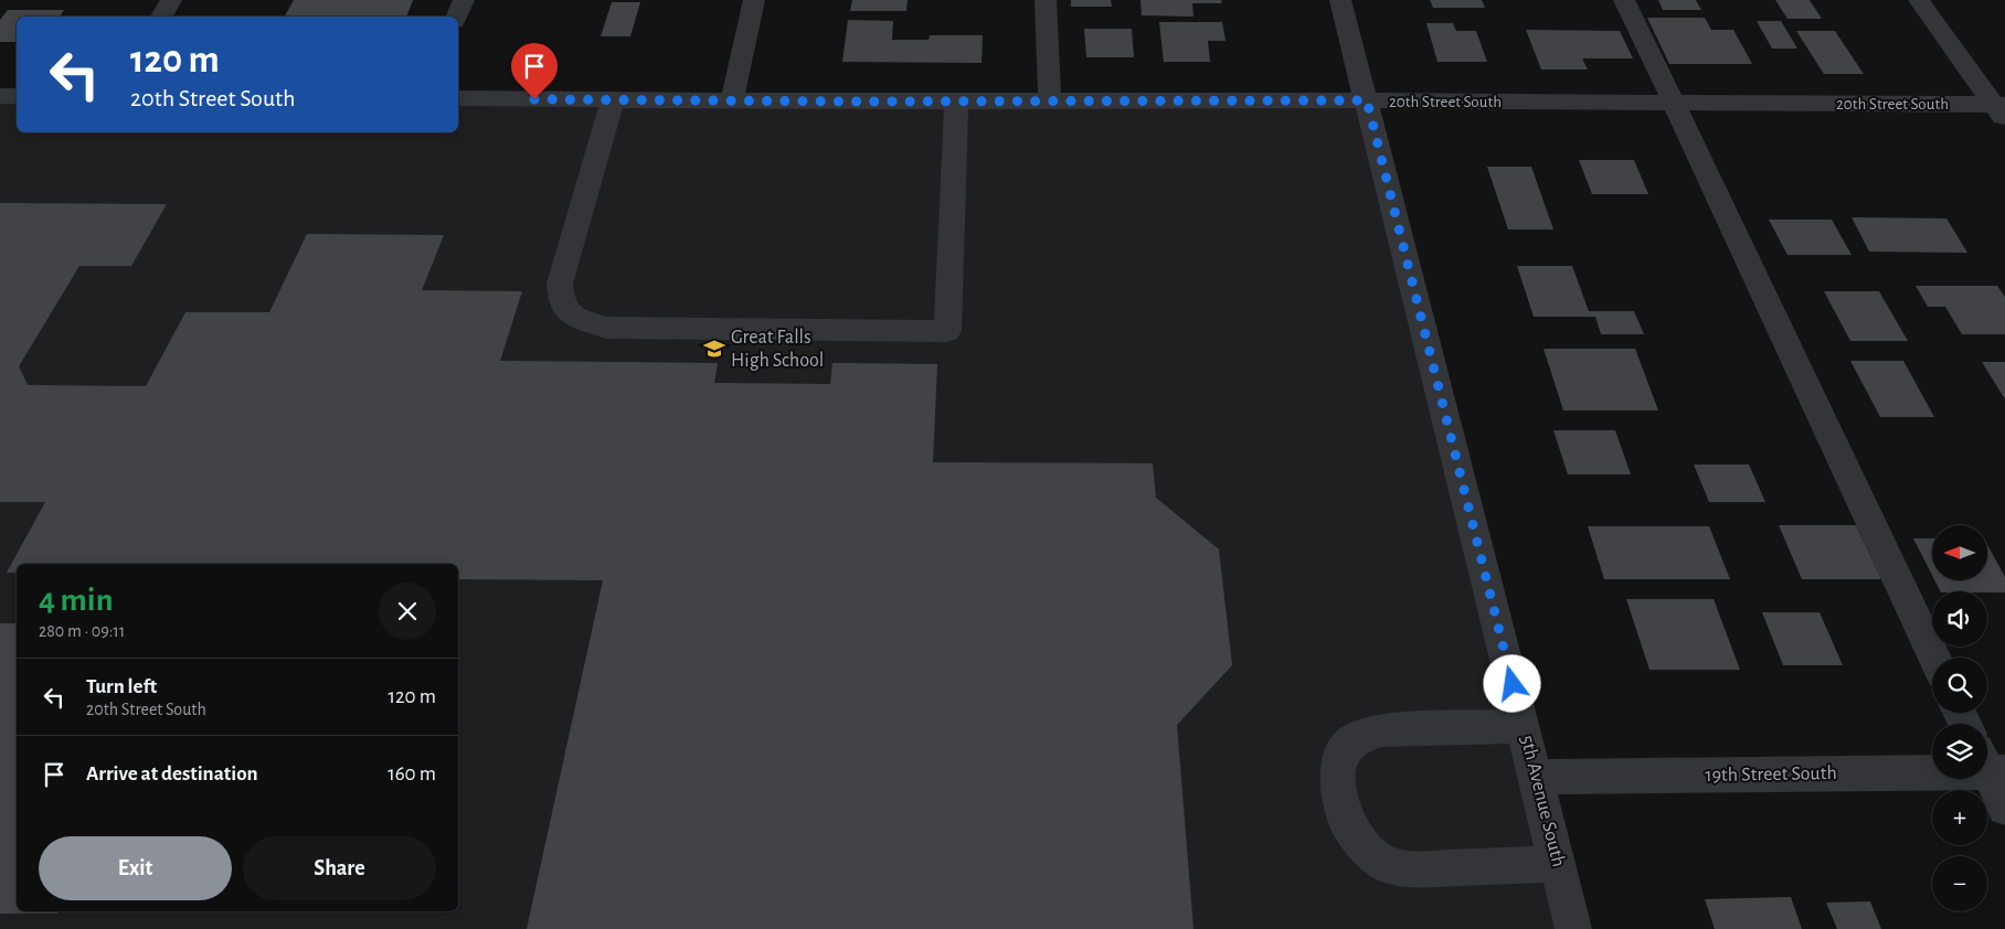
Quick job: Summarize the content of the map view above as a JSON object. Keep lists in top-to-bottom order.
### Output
{
  "streets": {
    "street": ["20th Street South", "19th Street South", "5th Avenue South"]
  },
  "crossings": [
    ["20th Street South", "5th Avenue South"],
    ["19th Street South", "5th Avenue South"]
  ],
  "places": {
    "school or university": ["Great Falls High School"]
  },
  "north": "left",
  "page": {
    "turn": ["120 m", "20th Street South"],
    "map_buttons": ["+", "−"],
    "heading": ["4 min", "280 m · 09:11"],
    "list": [
      {
        "name": "Turn left",
        "note": "20th Street South",
        "value": "120 m"
      },
      {
        "name": "Arrive at destination",
        "value": "160 m"
      }
    ],
    "buttons": ["Exit", "Share"]
  }
}
